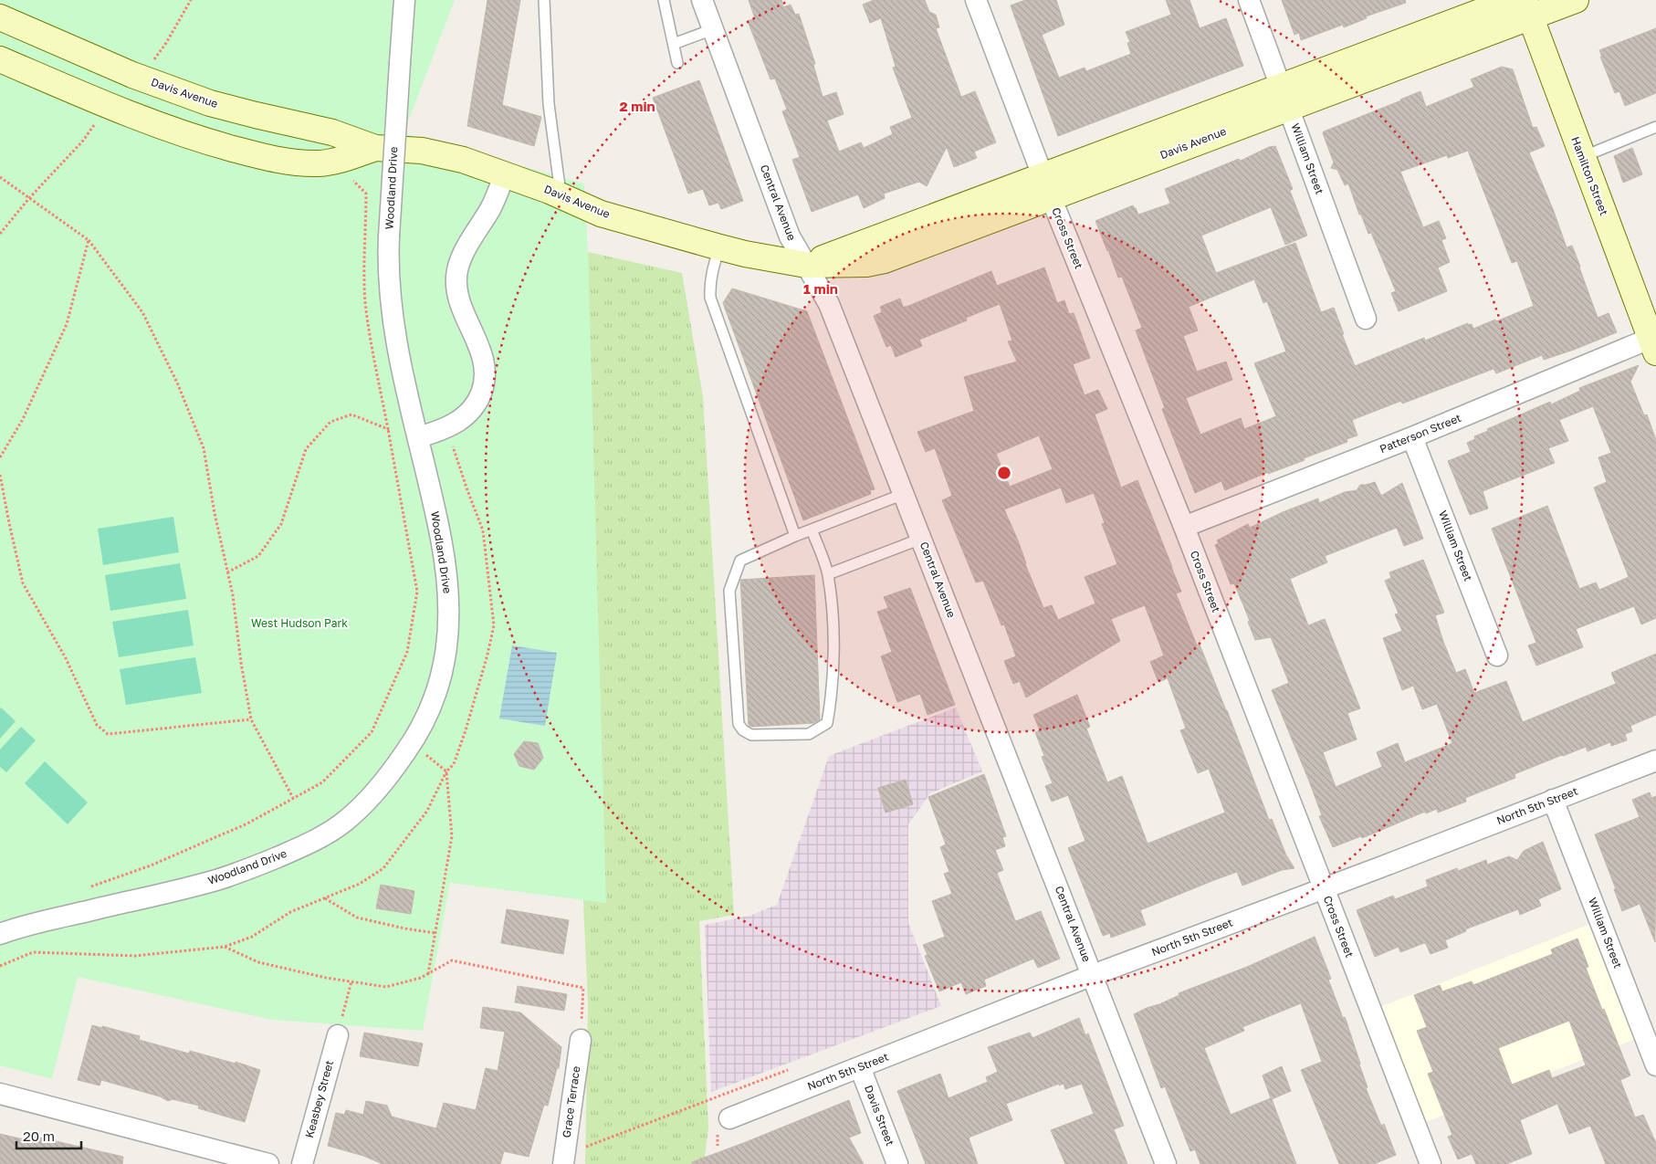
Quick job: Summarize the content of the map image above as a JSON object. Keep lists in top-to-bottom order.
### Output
{
  "streets": {
    "street": [
      "Davis Avenue",
      "William Street",
      "Hamilton Street",
      "Woodland Drive",
      "Central Avenue",
      "Cross Street",
      "Patterson Street",
      "North 5th Street",
      "Keasbey Street",
      "Grace Terrace",
      "Davis Street"
    ]
  },
  "crossings": [
    ["Davis Avenue", "William Street"],
    ["Davis Avenue", "Hamilton Street"],
    ["Davis Avenue", "Central Avenue"],
    ["Davis Avenue", "Cross Street"],
    ["William Street", "Patterson Street"],
    ["William Street", "North 5th Street"],
    ["Hamilton Street", "Patterson Street"],
    ["Central Avenue", "North 5th Street"],
    ["Cross Street", "Patterson Street"],
    ["Cross Street", "North 5th Street"],
    ["North 5th Street", "Davis Street"]
  ],
  "parks": ["West Hudson Park"],
  "scale_bar": "20 m",
  "rings": ["2 min", "1 min"]
}
